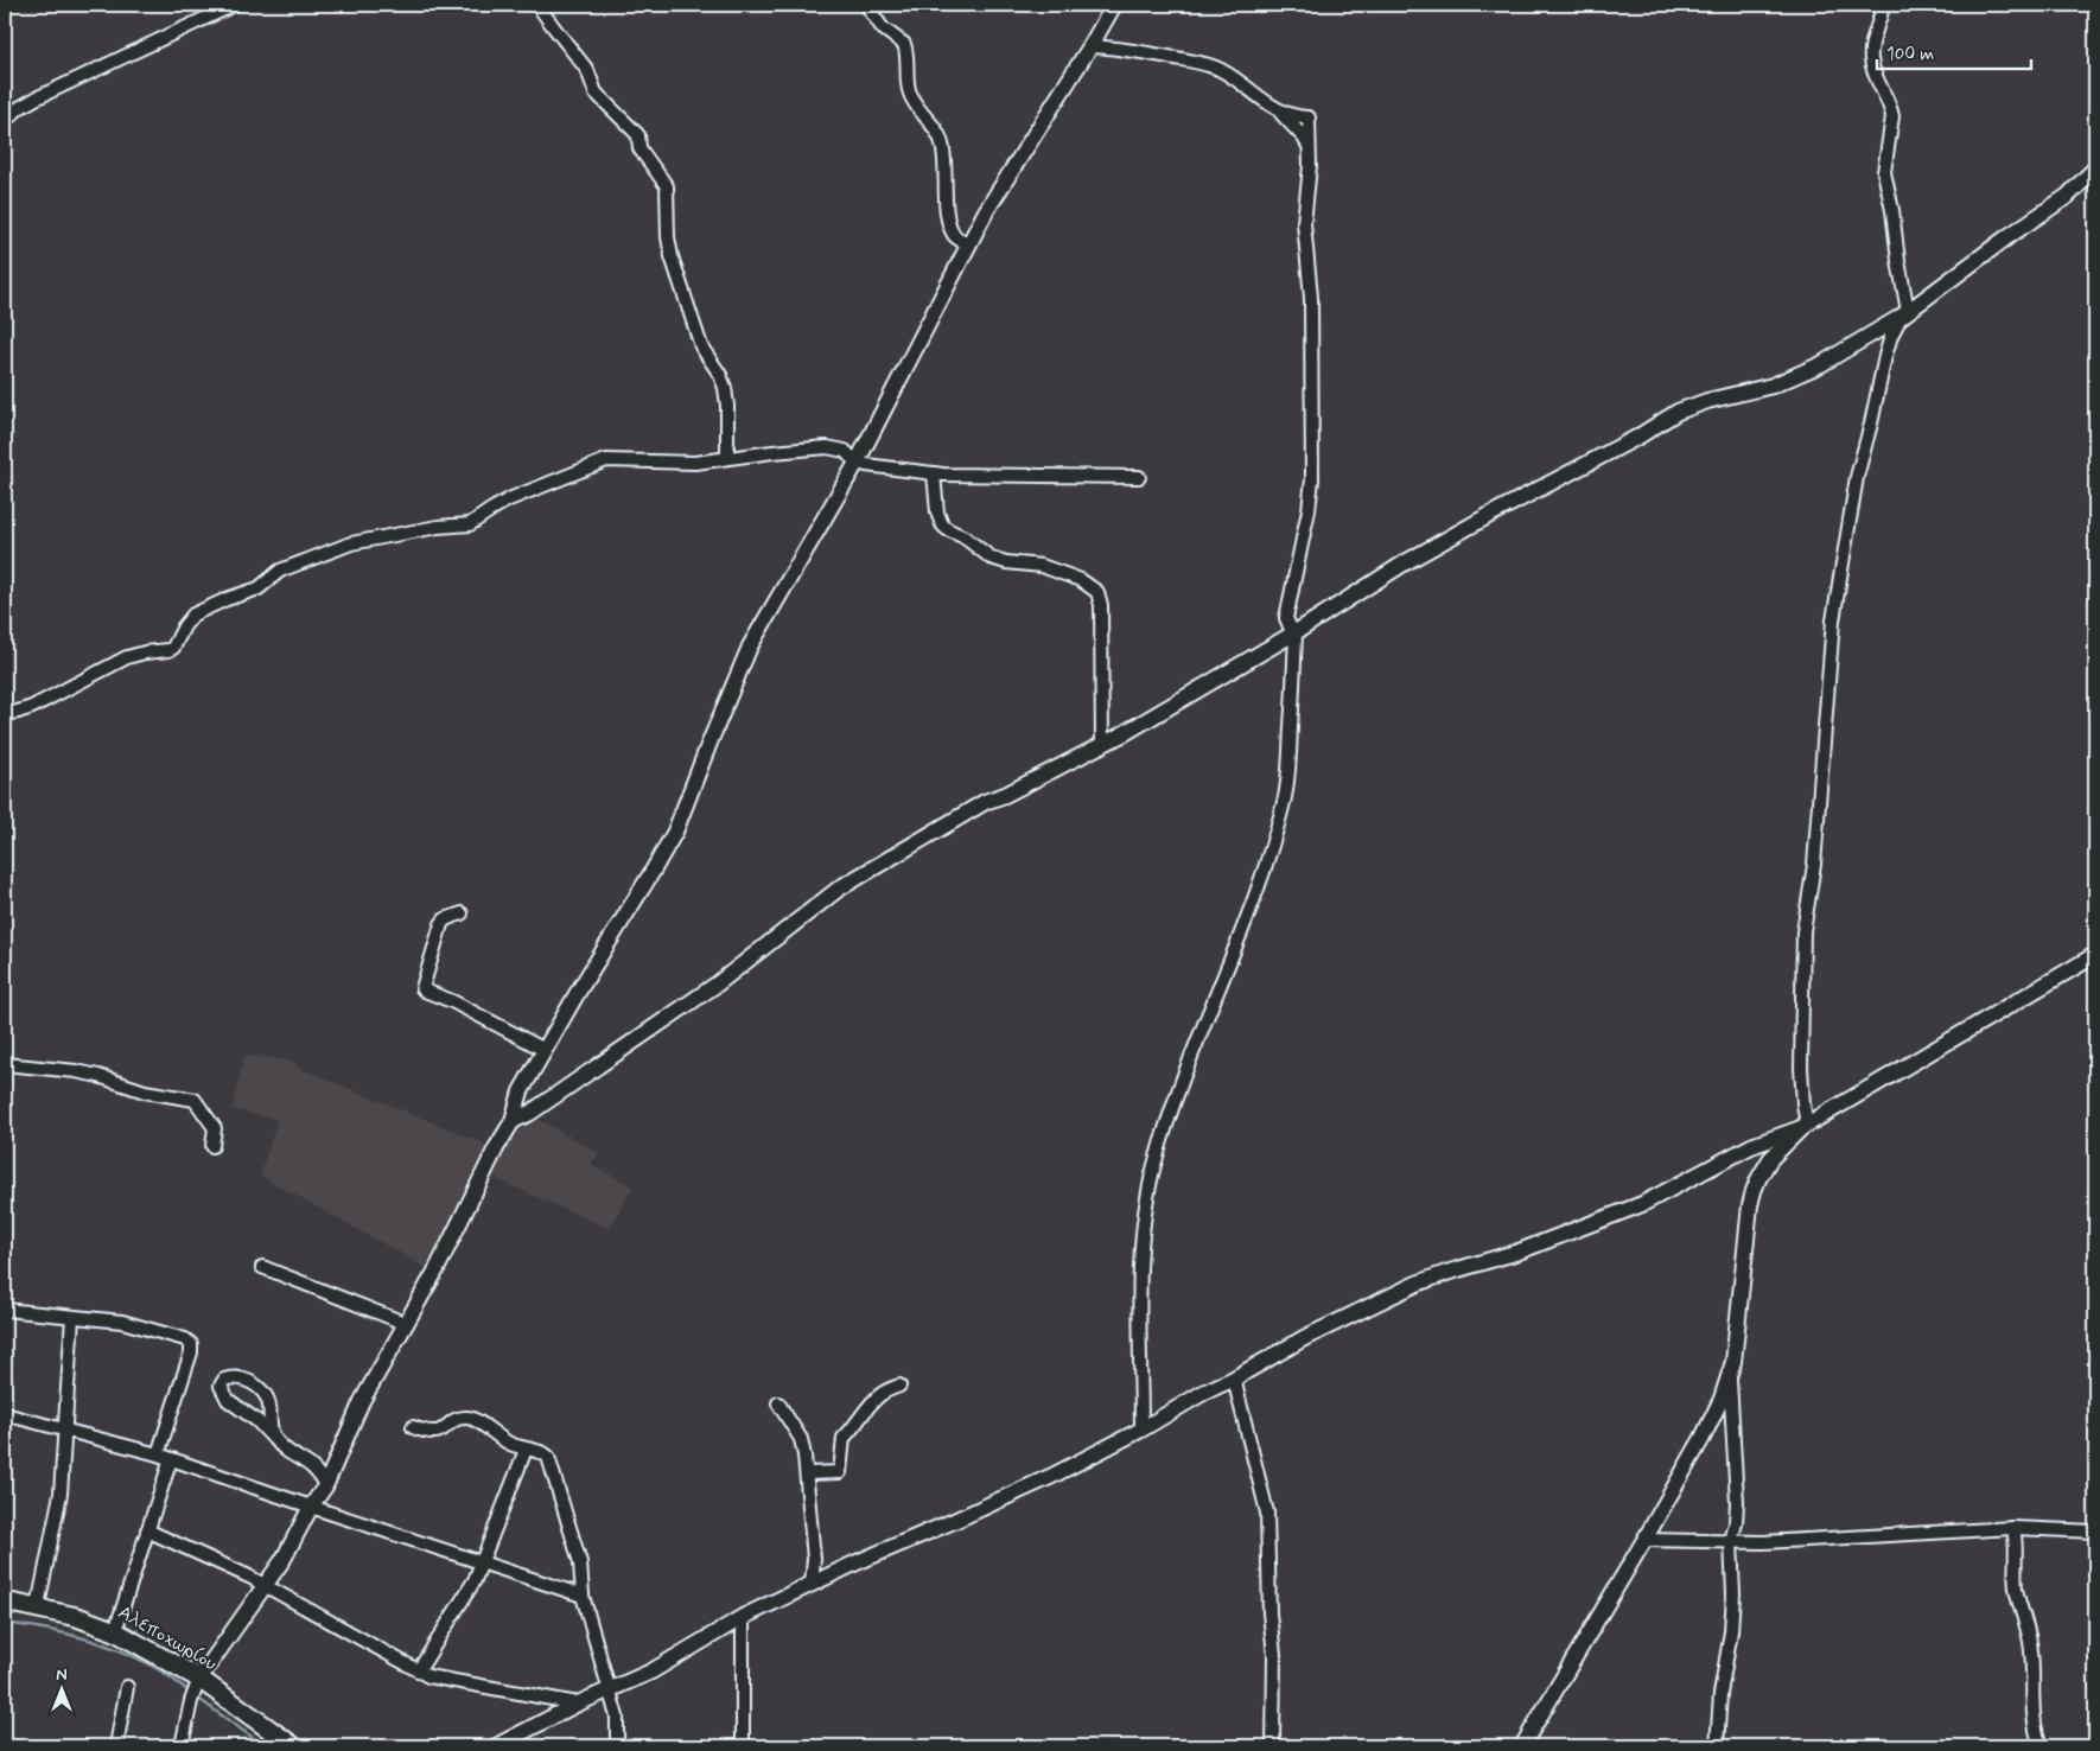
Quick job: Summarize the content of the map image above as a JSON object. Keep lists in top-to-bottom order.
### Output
{
  "streets": {
    "main road": ["Αλεποχωρίου"]
  },
  "scale_bar": "100 m",
  "north": "top"
}
